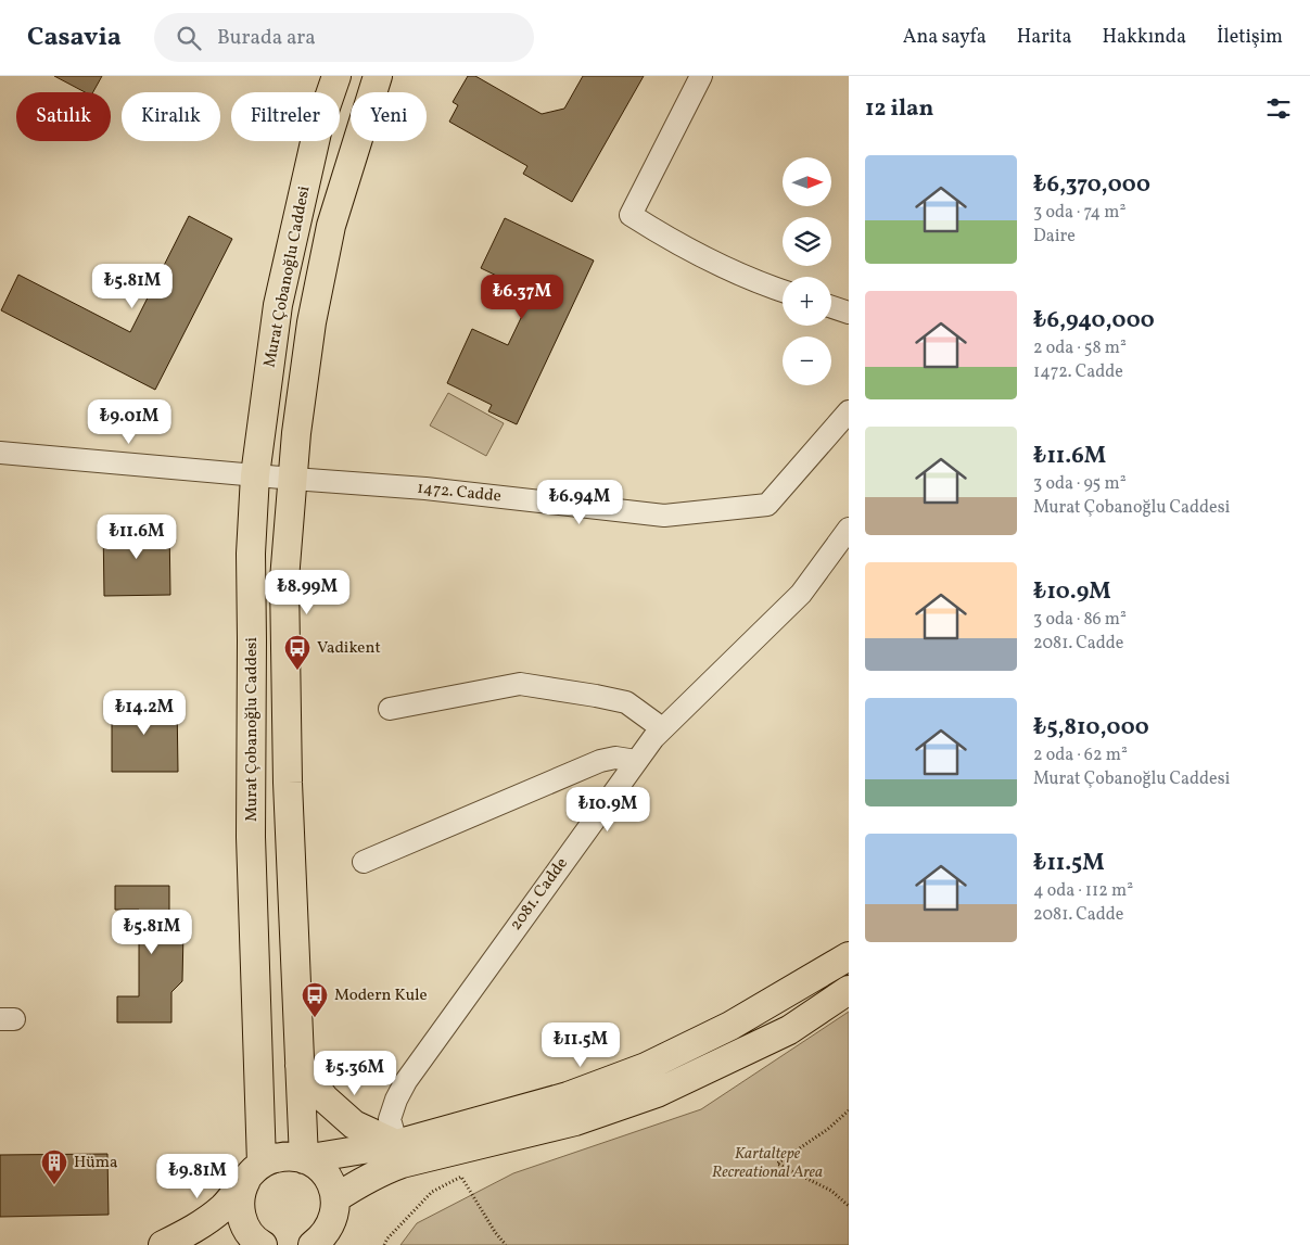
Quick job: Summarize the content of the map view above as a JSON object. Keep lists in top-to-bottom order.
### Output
{
  "streets": {
    "main road": ["Murat Çobanoğlu Caddesi"],
    "street": ["1472. Cadde", "2081. Cadde"]
  },
  "crossings": [
    ["Murat Çobanoğlu Caddesi", "1472. Cadde"]
  ],
  "parks": ["Kartaltepe Recreational Area"],
  "places": {
    "bus stop": ["Vadikent", "Modern Kule"],
    "building": ["Hüma"]
  },
  "north": "right",
  "page": {
    "header": "Casavia",
    "search": "Burada ara",
    "nav": [
      "Ana sayfa",
      "Harita",
      "Hakkında",
      "İletişim"
    ],
    "heading": "12 ilan",
    "chip": [
      "Satılık",
      "Kiralık",
      "Filtreler",
      "Yeni"
    ],
    "list": [
      {
        "name": "₺6,370,000",
        "note": "3 oda · 74 m² · Daire"
      },
      {
        "name": "₺6,940,000",
        "note": "2 oda · 58 m² · 1472. Cadde"
      },
      {
        "name": "₺11.6M",
        "note": "3 oda · 95 m² · Murat Çobanoğlu Caddesi"
      },
      {
        "name": "₺10.9M",
        "note": "3 oda · 86 m² · 2081. Cadde"
      },
      {
        "name": "₺5,810,000",
        "note": "2 oda · 62 m² · Murat Çobanoğlu Caddesi"
      },
      {
        "name": "₺11.5M",
        "note": "4 oda · 112 m² · 2081. Cadde"
      }
    ],
    "map_buttons": ["+", "−"],
    "price": [
      "₺5.81M",
      "₺6.37M",
      "₺9.01M",
      "₺6.94M",
      "₺11.6M",
      "₺8.99M",
      "₺14.2M",
      "₺10.9M",
      "₺5.81M",
      "₺11.5M",
      "₺5.36M",
      "₺9.81M"
    ]
  }
}
